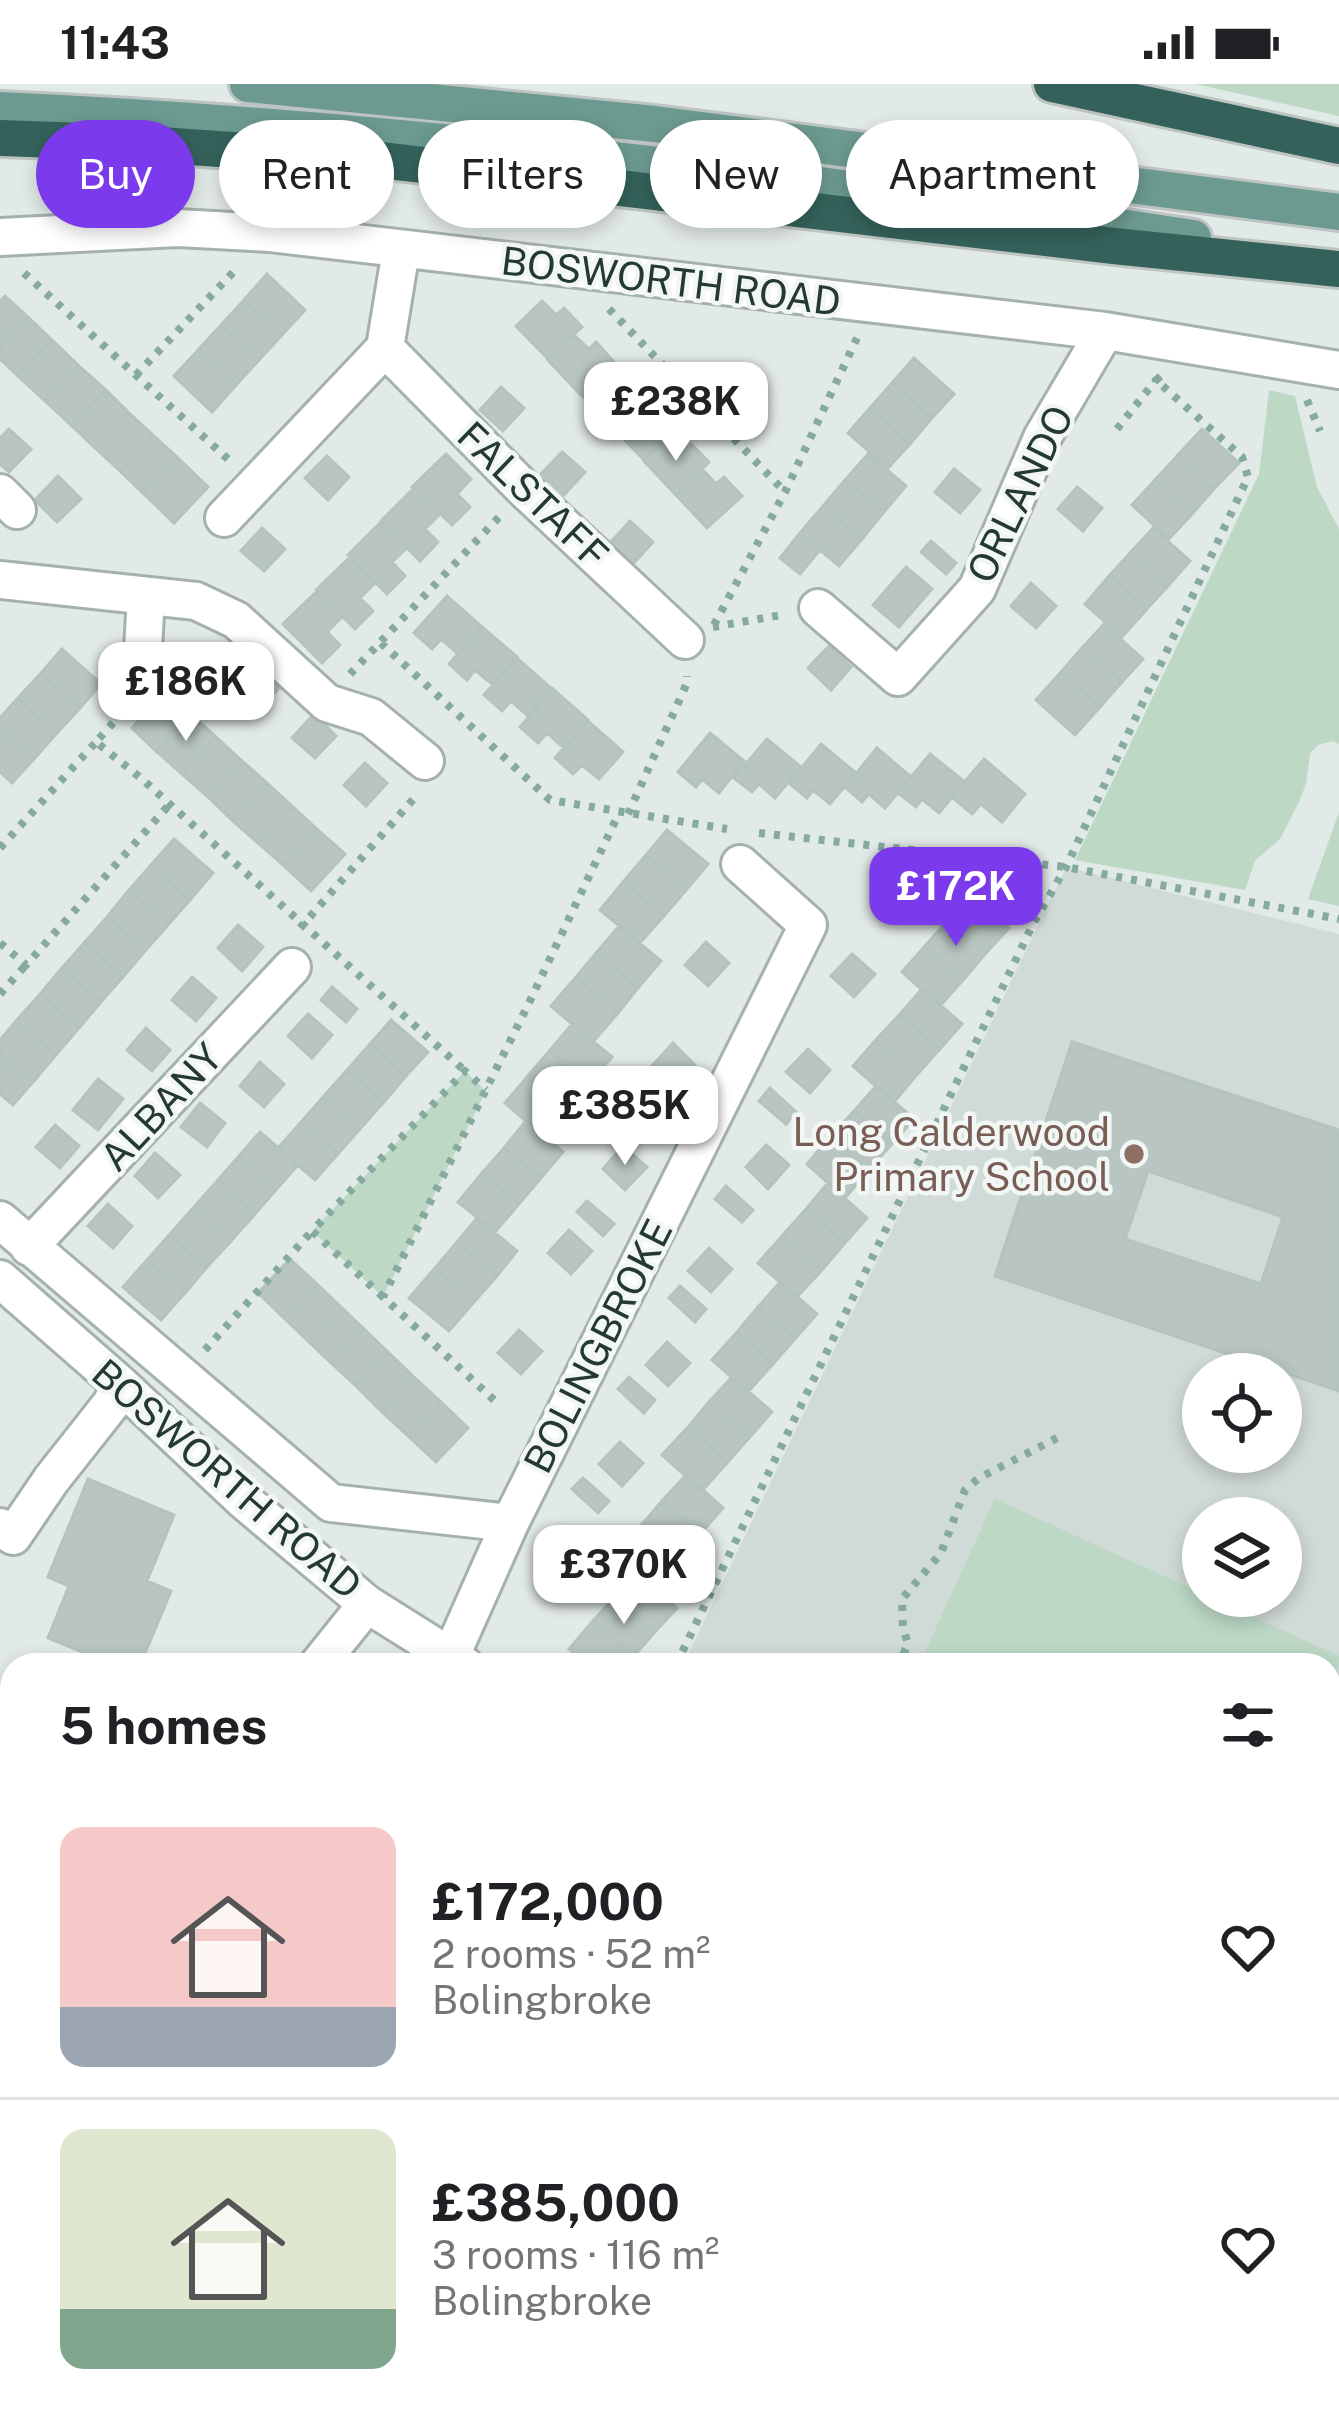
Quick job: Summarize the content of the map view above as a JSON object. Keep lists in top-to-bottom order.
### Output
{
  "streets": {
    "street": [
      "BOSWORTH ROAD",
      "ORLANDO",
      "FALSTAFF",
      "ALBANY",
      "BOLINGBROKE"
    ]
  },
  "crossings": [
    ["BOSWORTH ROAD", "ORLANDO"]
  ],
  "places": ["Long Calderwood Primary School"],
  "page": {
    "status": "11:43",
    "chip": [
      "Buy",
      "Rent",
      "Filters",
      "New",
      "Apartment"
    ],
    "price": [
      "£238K",
      "£186K",
      "£172K",
      "£385K",
      "£370K"
    ],
    "heading": "5 homes",
    "list": [
      {
        "name": "£172,000",
        "note": "2 rooms · 52 m² · Bolingbroke"
      },
      {
        "name": "£385,000",
        "note": "3 rooms · 116 m² · Bolingbroke"
      }
    ]
  }
}
